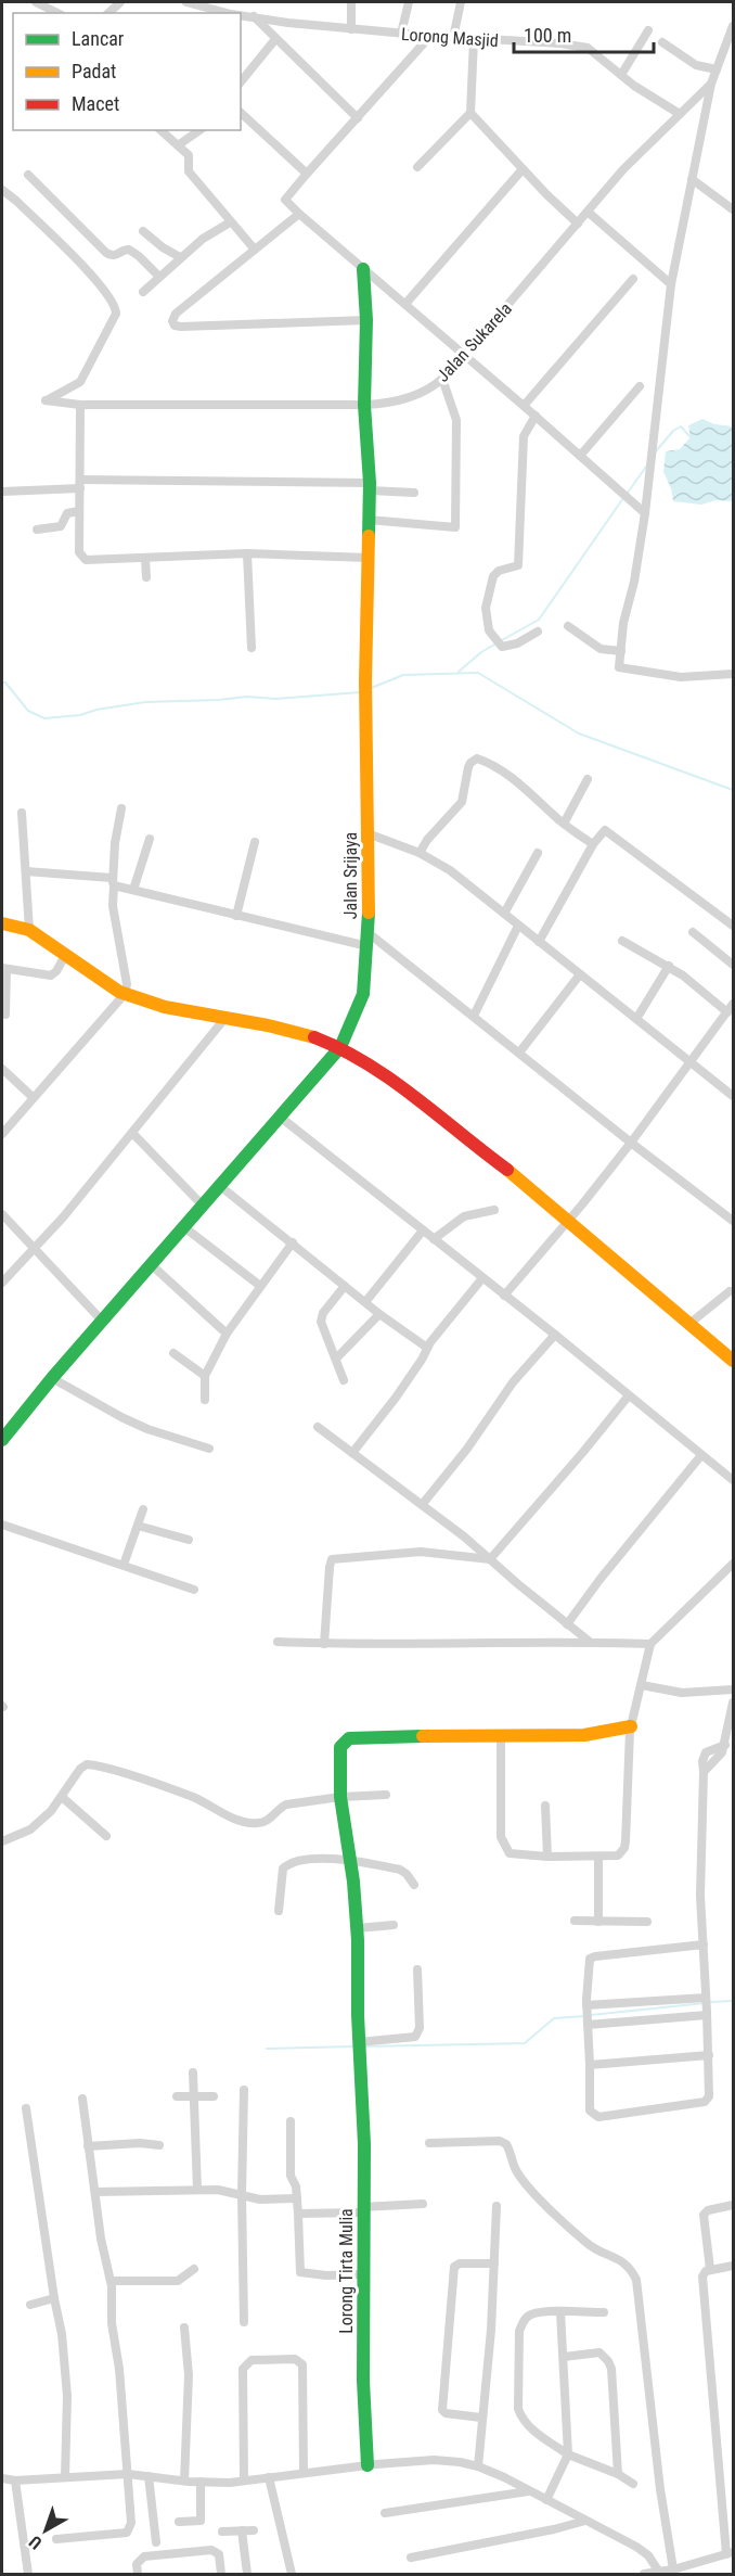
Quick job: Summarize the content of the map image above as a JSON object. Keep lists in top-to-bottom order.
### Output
{
  "streets": {
    "street": [
      "Lorong Masjid",
      "Jalan Sukarela",
      "Jalan Srijaya",
      "Lorong Tirta Mulia"
    ]
  },
  "crossings": [
    ["Lorong Masjid", "Jalan Sukarela"]
  ],
  "legend": ["Lancar", "Padat", "Macet"],
  "scale_bar": "100 m",
  "north": "bottom left"
}
